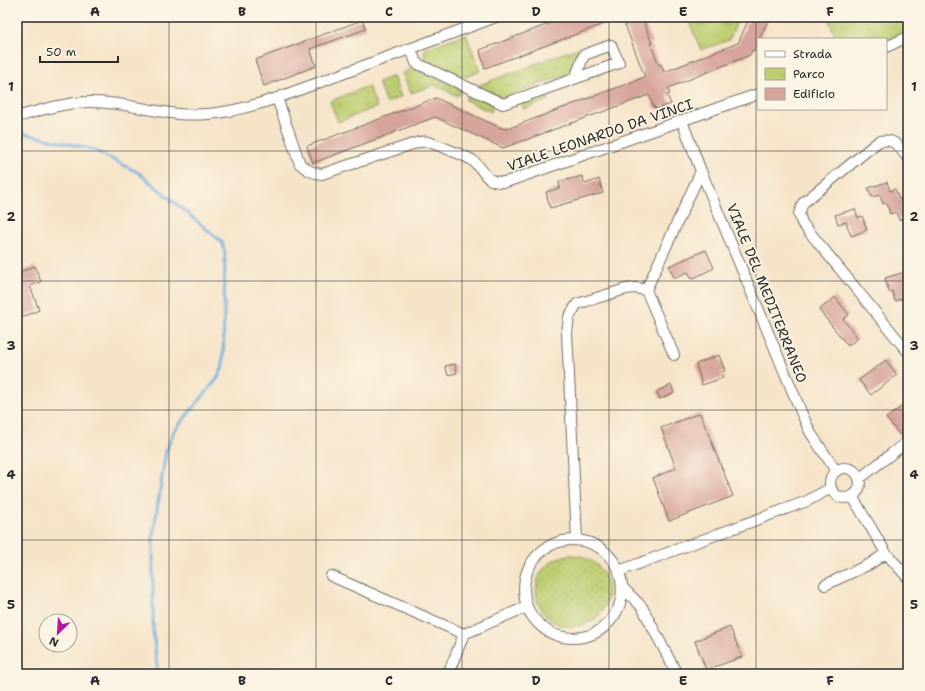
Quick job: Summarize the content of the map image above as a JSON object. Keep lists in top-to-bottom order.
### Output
{
  "streets": {
    "street": ["VIALE LEONARDO DA VINCI", "VIALE DEL MEDITERRANEO"]
  },
  "crossings": [
    ["VIALE LEONARDO DA VINCI", "VIALE DEL MEDITERRANEO"]
  ],
  "legend": ["Strada", "Parco", "Edificio"],
  "scale_bar": "50 m",
  "north": "bottom left",
  "grid": {
    "columns": [
      "A",
      "B",
      "C",
      "D",
      "E",
      "F"
    ],
    "rows": [
      "1",
      "2",
      "3",
      "4",
      "5"
    ]
  }
}
